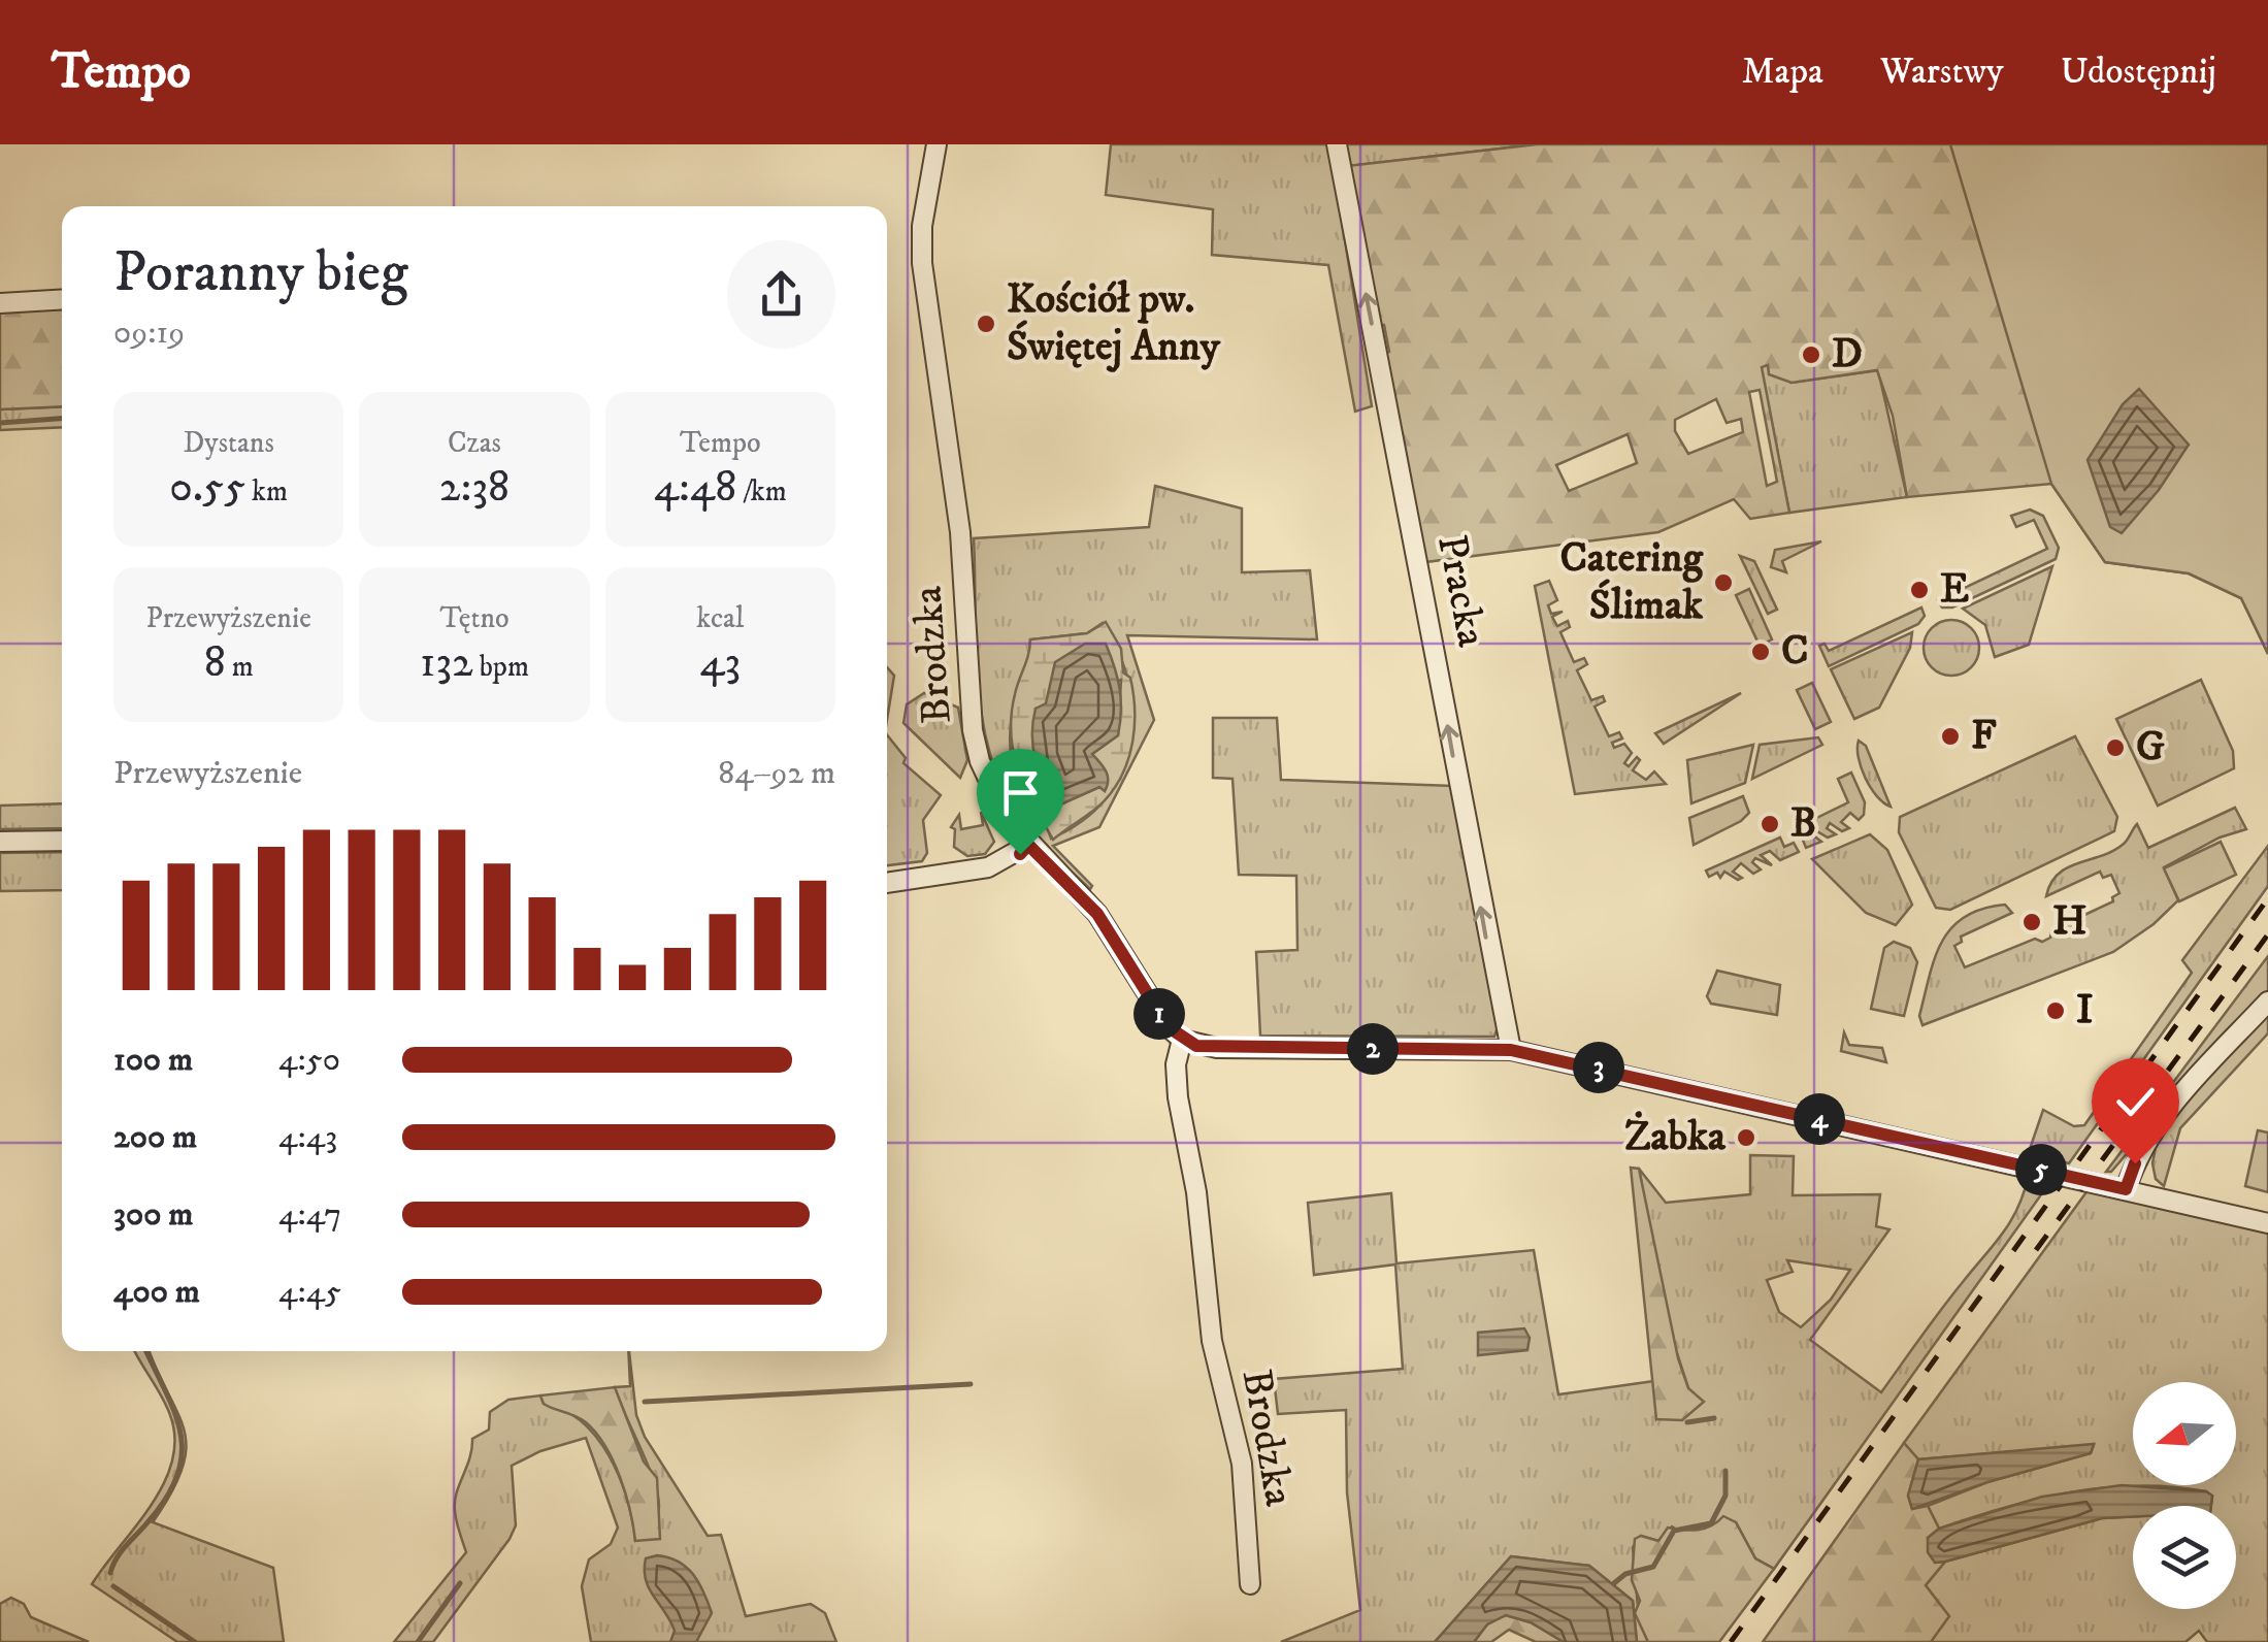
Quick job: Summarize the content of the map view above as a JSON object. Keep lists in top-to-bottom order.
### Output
{
  "streets": {
    "street": ["Pracka", "Brodzka"]
  },
  "one_way": ["Pracka"],
  "places": [
    "Kościół pw. Świętej Anny",
    "D",
    "Catering Ślimak",
    "E",
    "C",
    "F",
    "G",
    "B",
    "H",
    "I",
    "Żabka"
  ],
  "north": "left",
  "page": {
    "header": "Tempo",
    "nav": ["Mapa", "Warstwy", "Udostępnij"],
    "heading": ["Poranny bieg", "09:19"],
    "stats": [
      ["Dystans", "0.55 km"],
      ["Czas", "2:38"],
      ["Tempo", "4:48 /km"],
      ["Przewyższenie", "8 m"],
      ["Tętno", "132 bpm"],
      ["kcal", "43"]
    ],
    "chart": ["Przewyższenie", "84–92 m"],
    "pins": [
      "1",
      "2",
      "3",
      "4",
      "5"
    ],
    "list": [
      {
        "name": "100 m",
        "note": "4:50"
      },
      {
        "name": "200 m",
        "note": "4:43"
      },
      {
        "name": "300 m",
        "note": "4:47"
      },
      {
        "name": "400 m",
        "note": "4:45"
      }
    ]
  }
}
